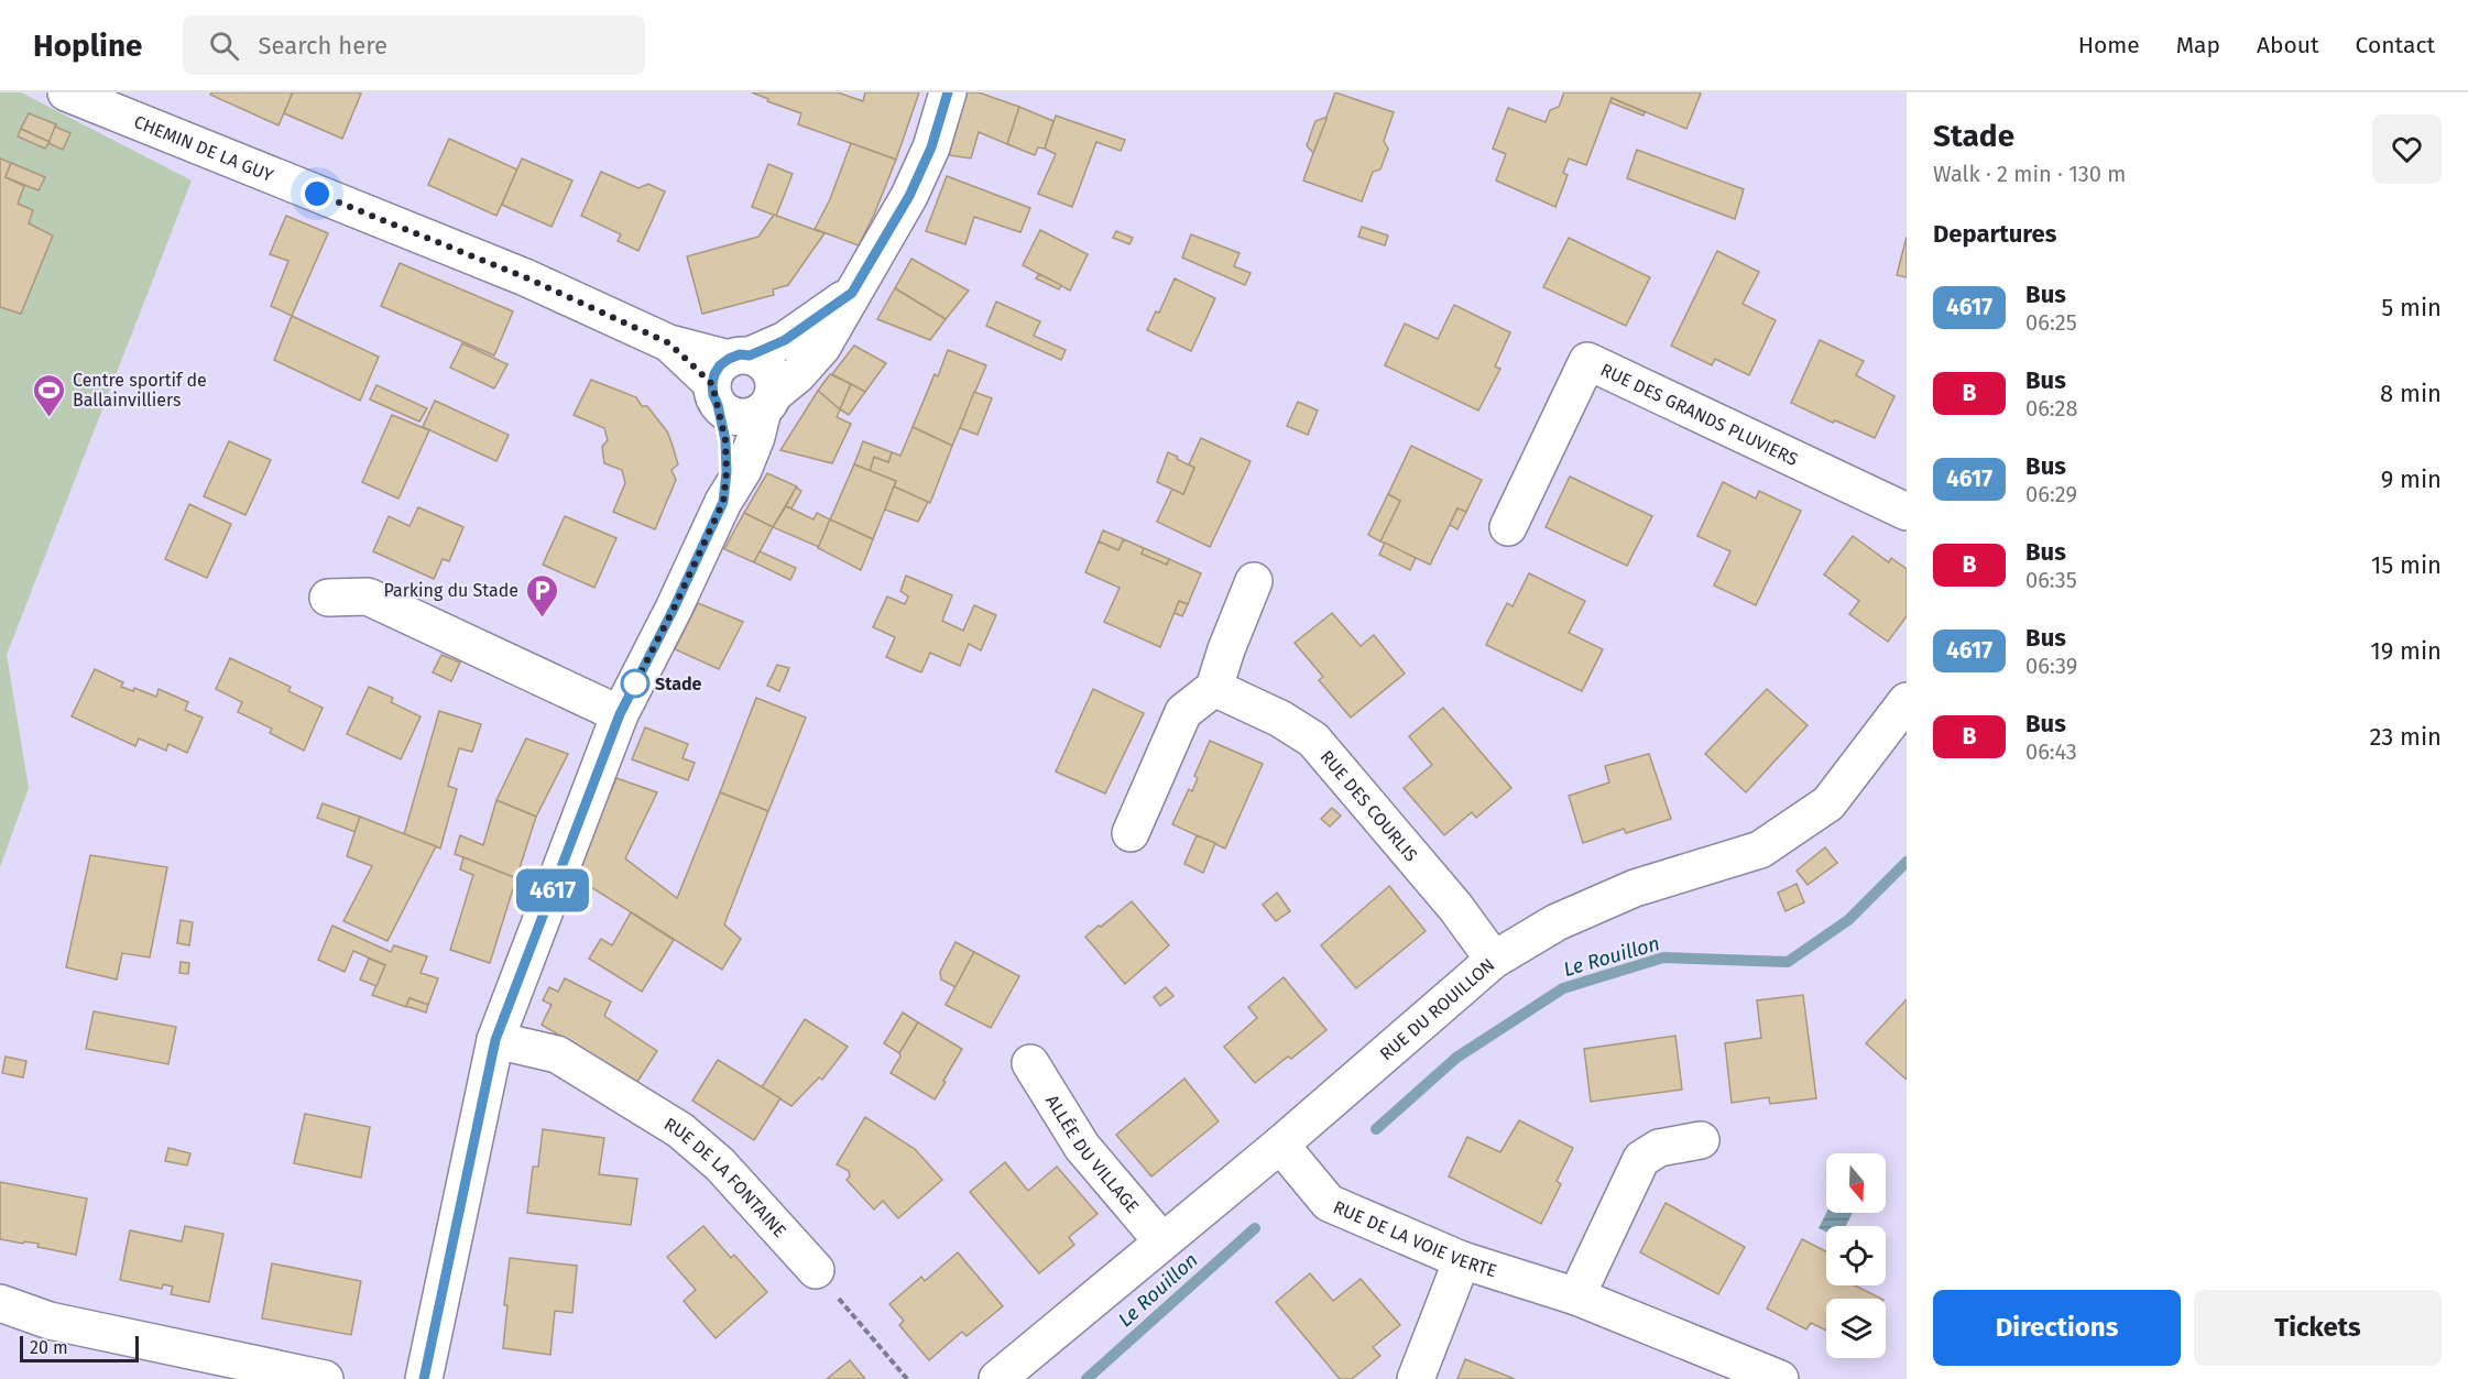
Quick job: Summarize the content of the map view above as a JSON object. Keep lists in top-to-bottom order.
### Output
{
  "streets": {
    "street": [
      "CHEMIN DE LA GUY",
      "RUE DES GRANDS PLUVIERS",
      "RUE DES COURLIS",
      "RUE DU ROUILLON",
      "ALLÉE DU VILLAGE",
      "RUE DE LA FONTAINE",
      "RUE DE LA VOIE VERTE"
    ]
  },
  "crossings": [
    ["RUE DES COURLIS", "RUE DU ROUILLON"],
    ["RUE DU ROUILLON", "ALLÉE DU VILLAGE"],
    ["RUE DU ROUILLON", "RUE DE LA VOIE VERTE"]
  ],
  "water": ["Le Rouillon"],
  "places": {
    "sports": ["Centre sportif de Ballainvilliers"],
    "parking": ["Parking du Stade"],
    "other": ["Stade"]
  },
  "lines": ["bus line 4617"],
  "scale_bar": "20 m",
  "north": "bottom",
  "page": {
    "header": "Hopline",
    "search": "Search here",
    "nav": [
      "Home",
      "Map",
      "About",
      "Contact"
    ],
    "on_map": "4617",
    "heading": [
      ["Stade", "Walk · 2 min · 130 m"],
      "Departures"
    ],
    "list": [
      {
        "mark": "4617",
        "name": "Bus",
        "note": "06:25",
        "value": "5 min"
      },
      {
        "mark": "B",
        "name": "Bus",
        "note": "06:28",
        "value": "8 min"
      },
      {
        "mark": "4617",
        "name": "Bus",
        "note": "06:29",
        "value": "9 min"
      },
      {
        "mark": "B",
        "name": "Bus",
        "note": "06:35",
        "value": "15 min"
      },
      {
        "mark": "4617",
        "name": "Bus",
        "note": "06:39",
        "value": "19 min"
      },
      {
        "mark": "B",
        "name": "Bus",
        "note": "06:43",
        "value": "23 min"
      }
    ],
    "buttons": ["Directions", "Tickets"],
    "scale": "20 m"
  }
}
